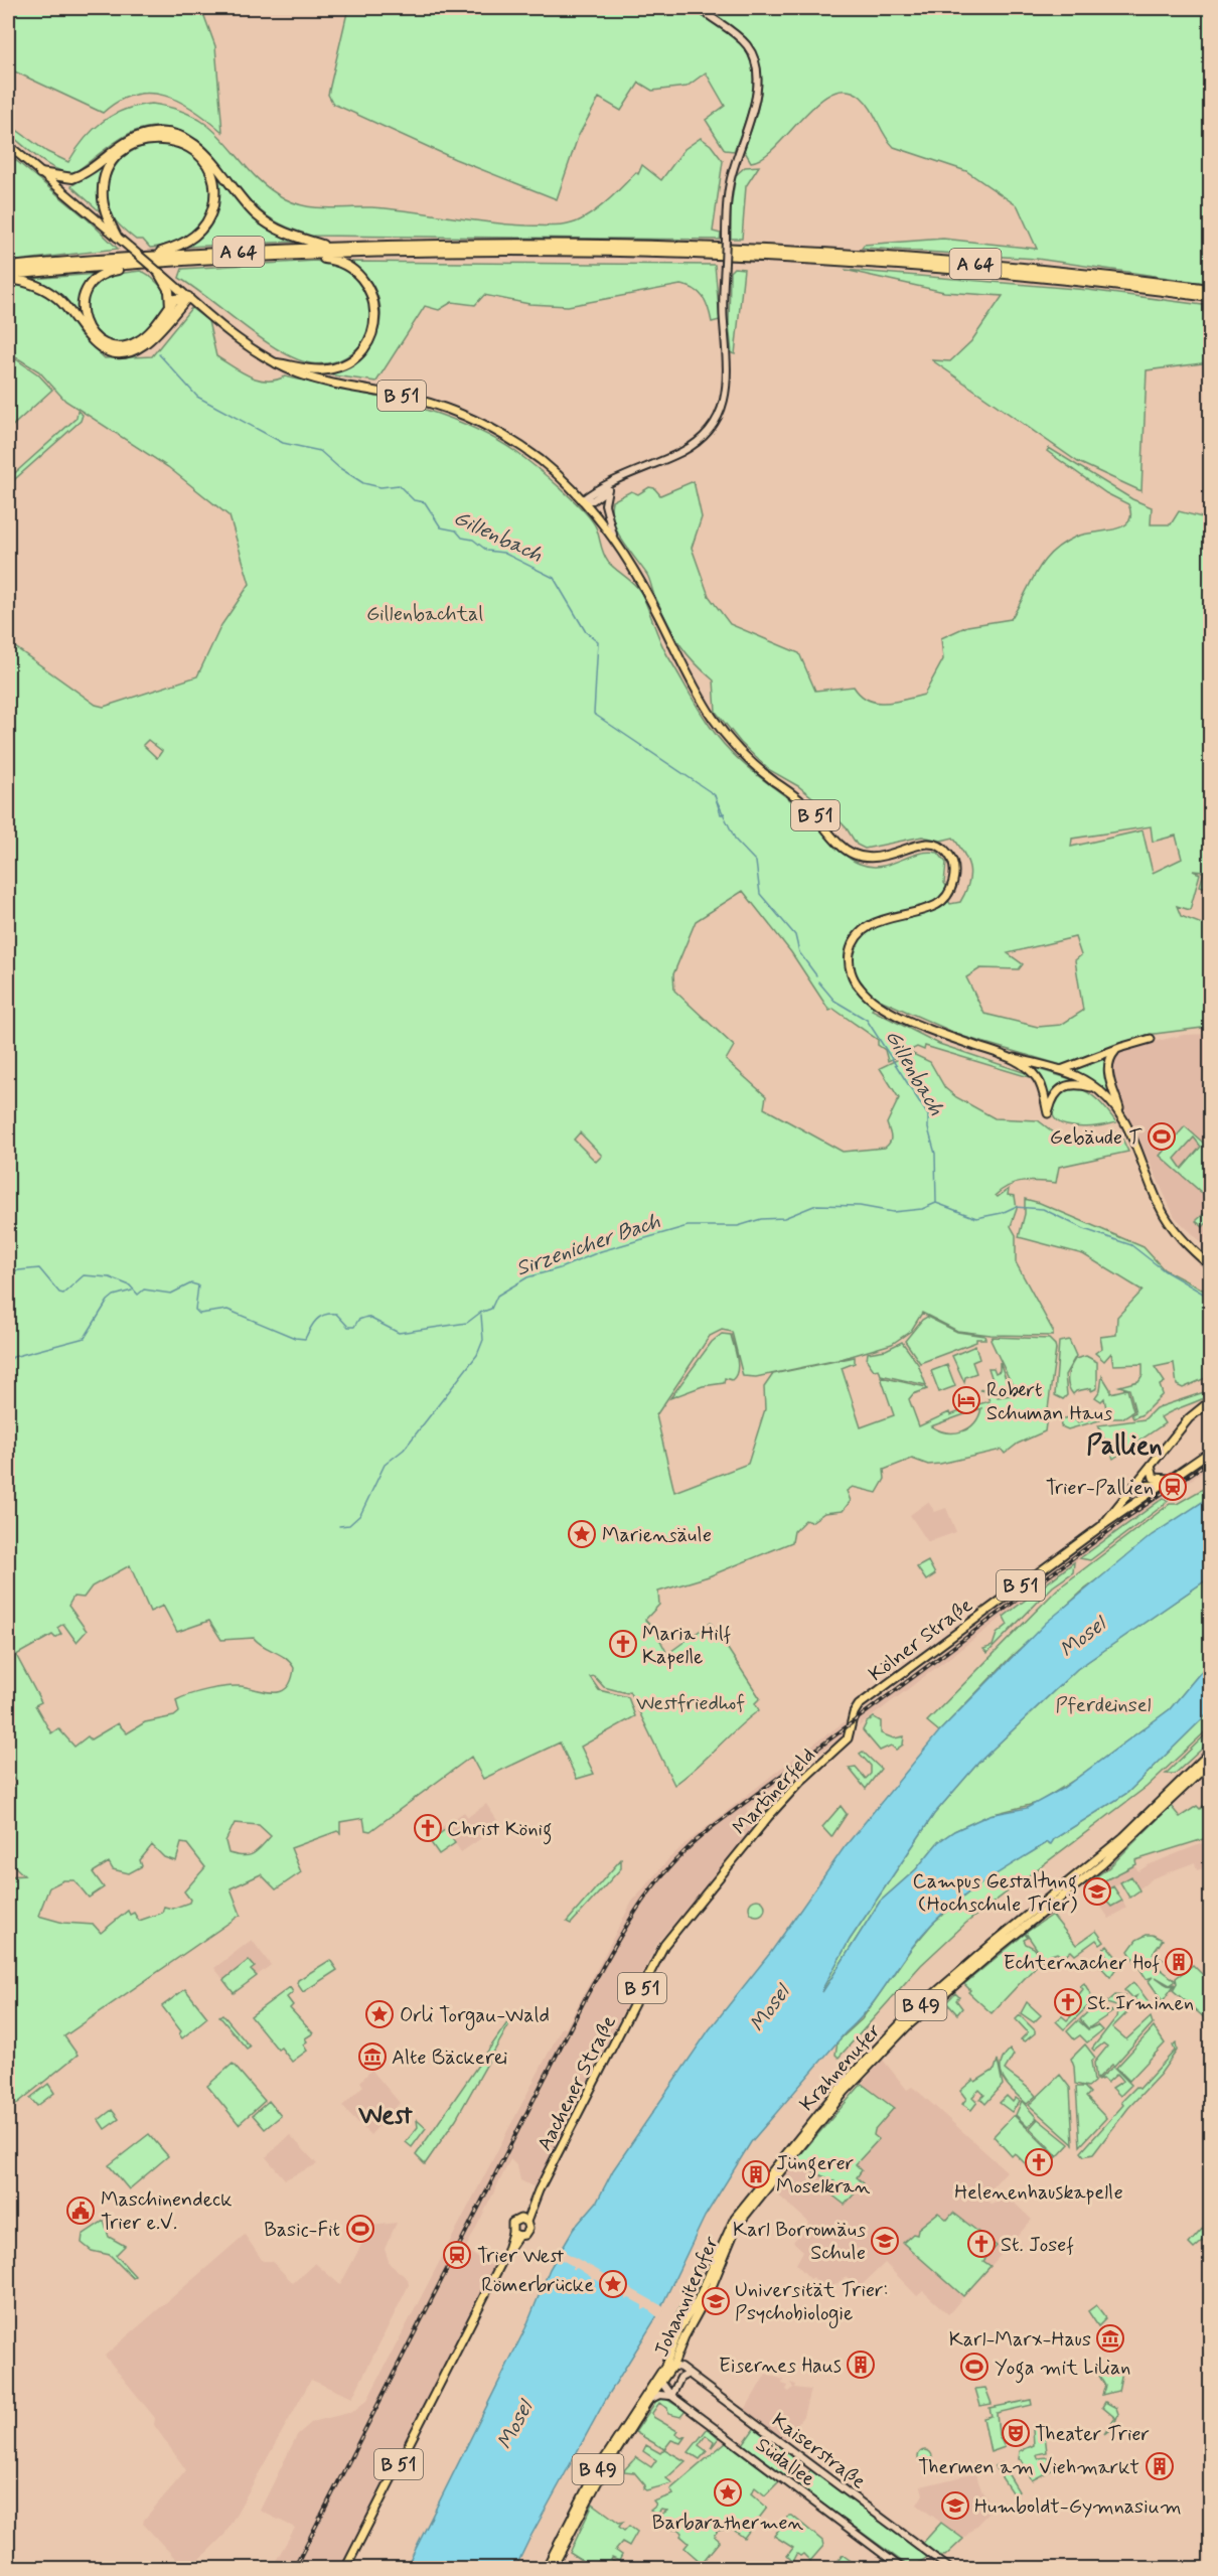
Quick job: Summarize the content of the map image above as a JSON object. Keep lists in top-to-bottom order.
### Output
{
  "streets": {
    "highway": ["A 64"],
    "main road": [
      "B 51",
      "Kölner Straße",
      "Martinerfeld",
      "B 49",
      "Krahnenufer",
      "Aachener Straße",
      "Johanniterufer",
      "Kaiserstraße",
      "Südallee"
    ]
  },
  "crossings": [
    ["A 64", "B 51"],
    ["B 51", "Kölner Straße"],
    ["Kölner Straße", "Martinerfeld"],
    ["Martinerfeld", "Aachener Straße"],
    ["B 49", "Johanniterufer"],
    ["B 49", "Südallee"],
    ["Krahnenufer", "Johanniterufer"],
    ["Johanniterufer", "Kaiserstraße"],
    ["Johanniterufer", "Südallee"]
  ],
  "districts": ["Pallien", "West"],
  "water": ["Gillenbach", "Sirzenicher Bach", "Mosel"],
  "parks": ["Gillenbachtal", "Westfriedhof", "Pferdeinsel"],
  "places": {
    "sports": ["Gebäude T", "Basic-Fit", "Yoga mit Lilian"],
    "hotel": ["Robert Schuman Haus"],
    "station": ["Trier-Pallien", "Trier West"],
    "place": [
      "Mariensäule",
      "Orli Torgau-Wald",
      "Römerbrücke",
      "Barbarathermen"
    ],
    "church": [
      "Maria Hilf Kapelle",
      "Christ König",
      "St. Irminen",
      "Helenenhauskapelle",
      "St. Josef"
    ],
    "school or university": [
      "Campus Gestaltung (Hochschule Trier)",
      "Karl Borromäus Schule",
      "Universität Trier: Psychobiologie",
      "Humboldt-Gymnasium"
    ],
    "building": [
      "Echternacher Hof",
      "Jüngerer Moselkran",
      "Eisernes Haus",
      "Thermen am Viehmarkt"
    ],
    "museum": ["Alte Bäckerei", "Karl-Marx-Haus"],
    "public building": ["Maschinendeck Trier e.V."],
    "theatre": ["Theater Trier"]
  }
}
